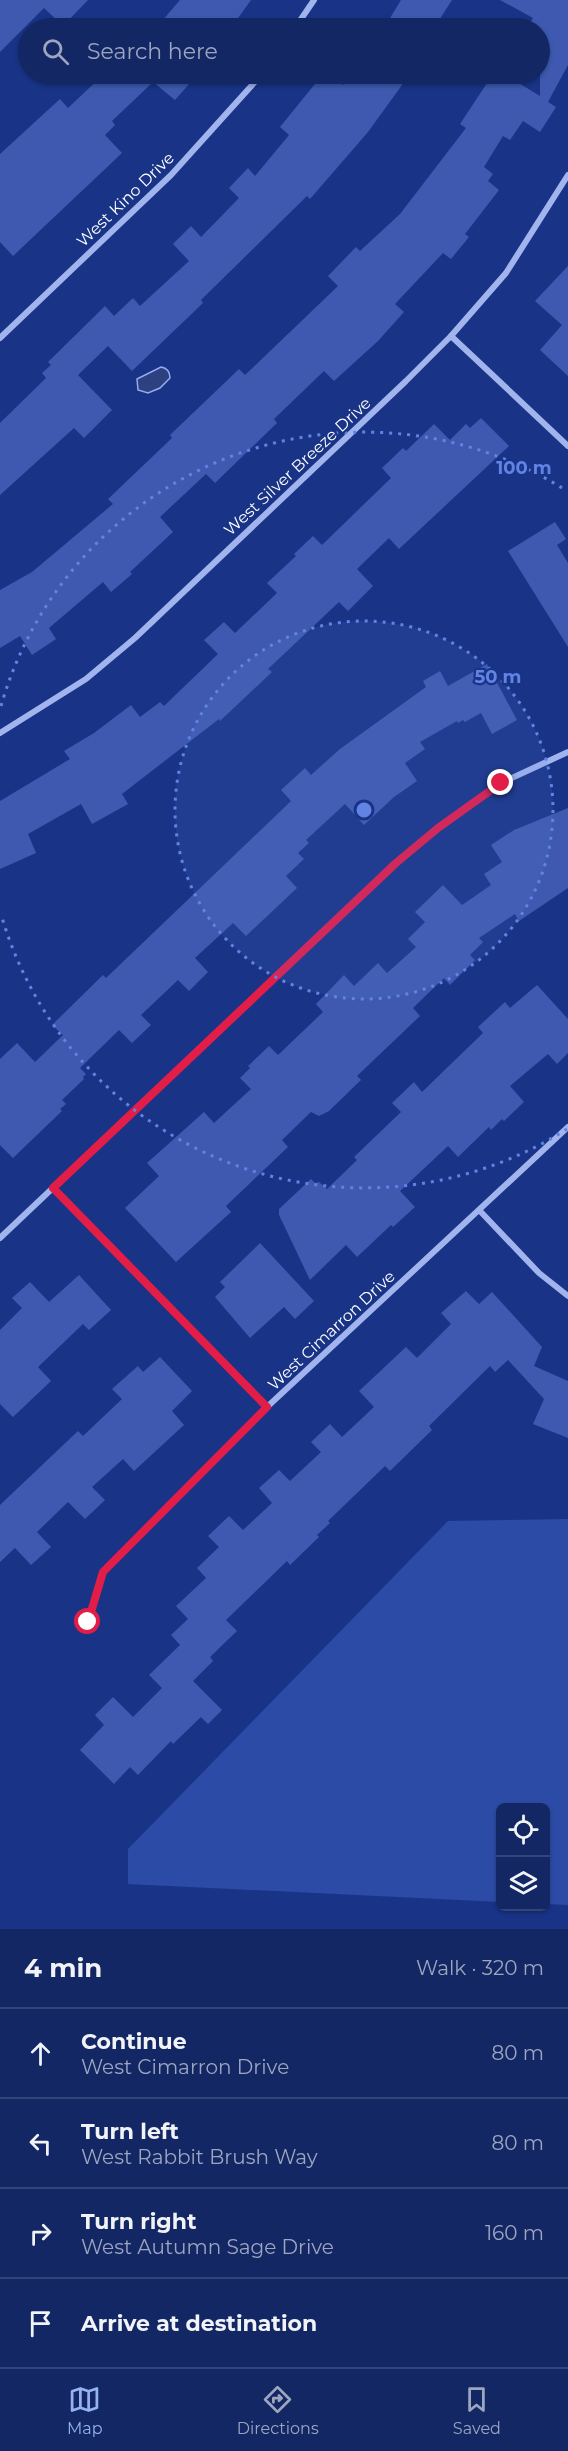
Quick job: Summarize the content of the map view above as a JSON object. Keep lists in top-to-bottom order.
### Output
{
  "streets": {
    "street": ["West Kino Drive", "West Silver Breeze Drive", "West Cimarron Drive"]
  },
  "page": {
    "search": "Search here",
    "heading": ["4 min", "Walk · 320 m"],
    "list": [
      ["Continue", "West Cimarron Drive", "80 m"],
      ["Turn left", "West Rabbit Brush Way", "80 m"],
      ["Turn right", "West Autumn Sage Drive", "160 m"],
      "Arrive at destination"
    ],
    "nav": ["Map", "Directions", "Saved"]
  },
  "rings": ["100 m", "50 m"]
}
